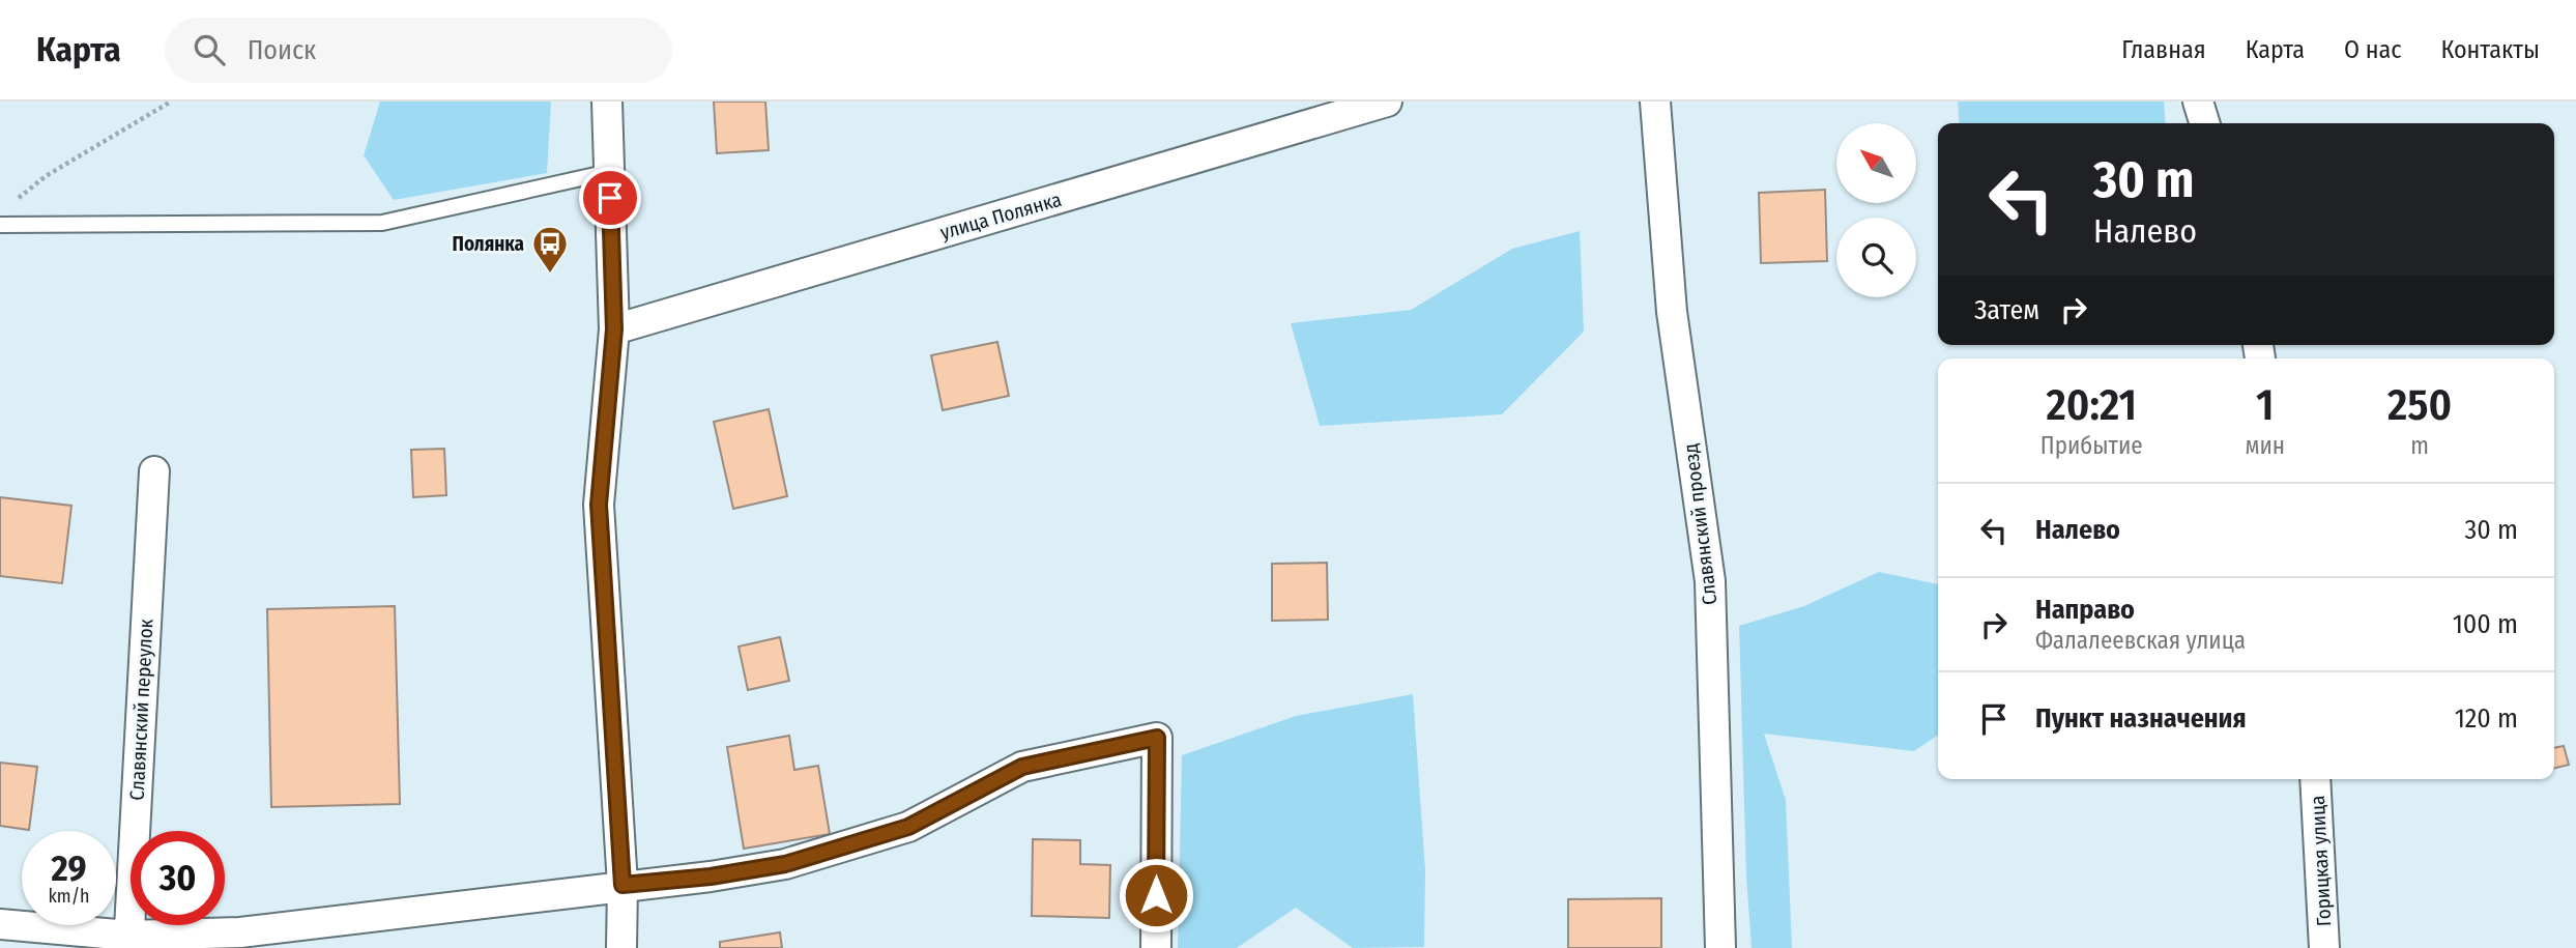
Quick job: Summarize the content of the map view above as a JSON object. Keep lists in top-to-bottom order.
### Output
{
  "streets": {
    "street": [
      "улица Полянка",
      "Славянский проезд",
      "Славянский переулок",
      "Горицкая улица"
    ]
  },
  "places": {
    "bus stop": ["Полянка"]
  },
  "north": "top left",
  "page": {
    "header": "Карта",
    "search": "Поиск",
    "nav": [
      "Главная",
      "Карта",
      "О нас",
      "Контакты"
    ],
    "turn": ["30 m", "Налево"],
    "then": "Затем",
    "eta": [
      "20:21",
      "Прибытие",
      "1",
      "мин",
      "250",
      "m"
    ],
    "list": [
      {
        "name": "Налево",
        "value": "30 m"
      },
      {
        "name": "Направо",
        "note": "Фалалеевская улица",
        "value": "100 m"
      },
      {
        "name": "Пункт назначения",
        "value": "120 m"
      }
    ],
    "speed": "29 km/h",
    "limit": "30"
  }
}
